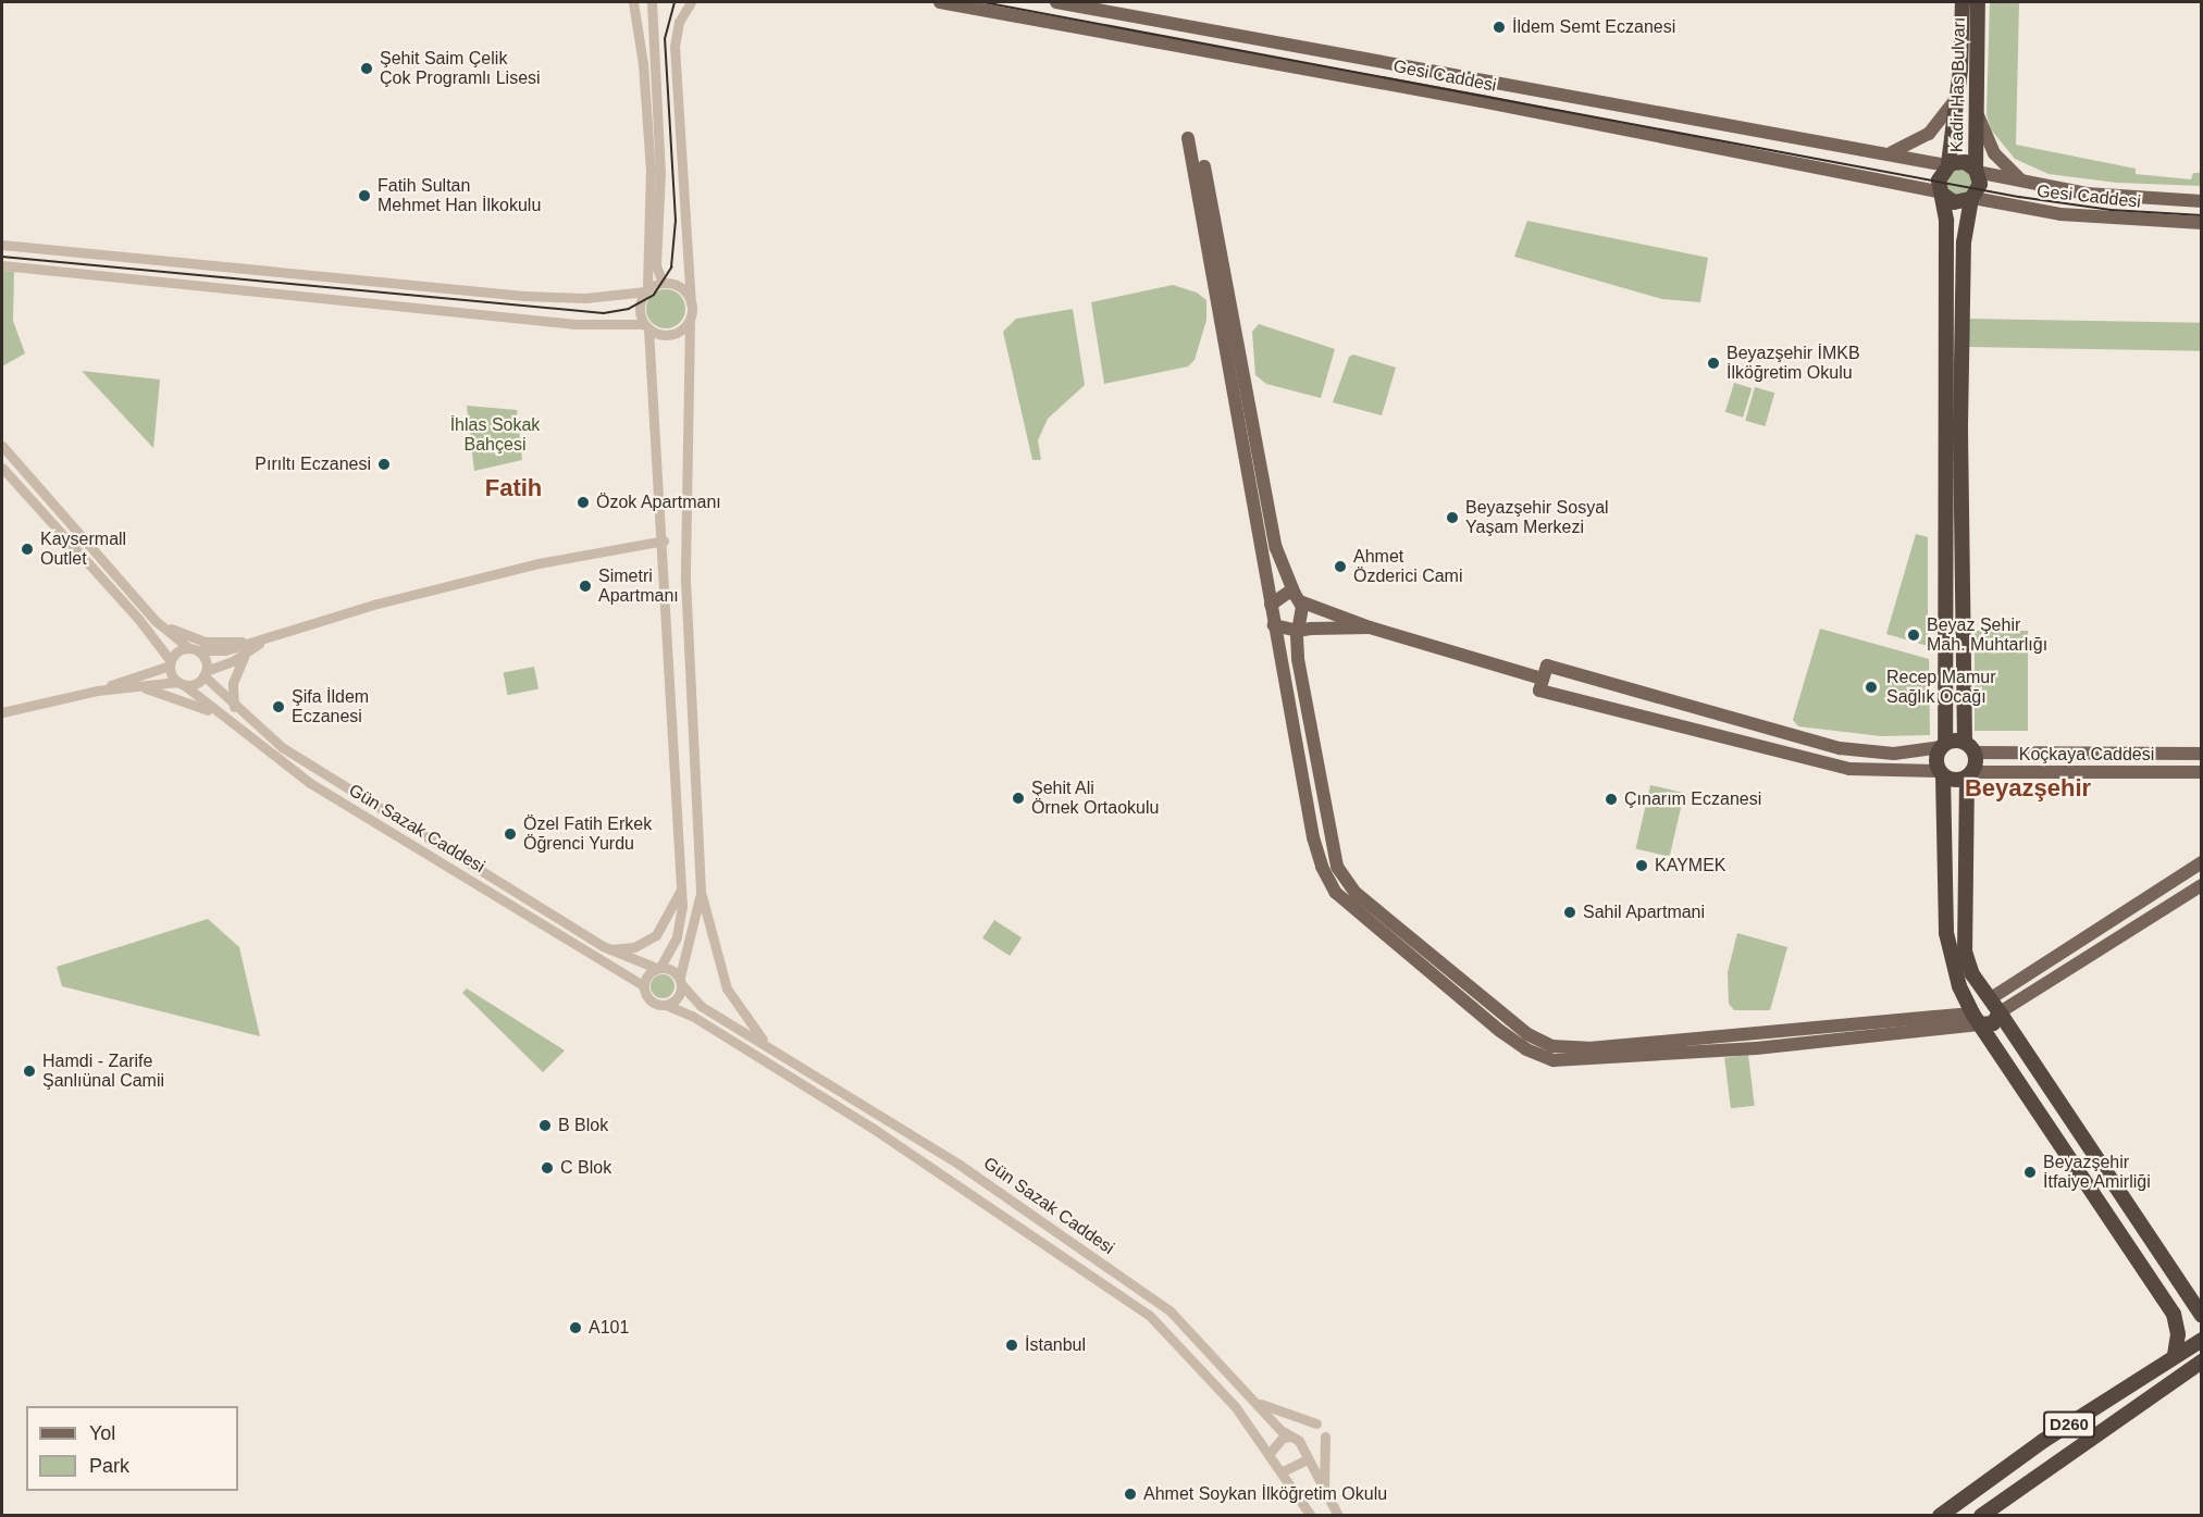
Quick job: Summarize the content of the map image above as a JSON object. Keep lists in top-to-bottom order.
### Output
{
  "streets": {
    "highway": ["Kadir Has Bulvarı", "D260"],
    "main road": ["Gesi Caddesi", "Koçkaya Caddesi"],
    "street": ["Gün Sazak Caddesi"]
  },
  "crossings": [
    ["Gesi Caddesi", "Kadir Has Bulvarı"]
  ],
  "districts": ["Fatih", "Beyazşehir"],
  "parks": ["İhlas Sokak Bahçesi"],
  "places": [
    "İldem Semt Eczanesi",
    "Şehit Saim Çelik Çok Programlı Lisesi",
    "Fatih Sultan Mehmet Han İlkokulu",
    "Beyazşehir İMKB İlköğretim Okulu",
    "Pırıltı Eczanesi",
    "Özok Apartmanı",
    "Beyazşehir Sosyal Yaşam Merkezi",
    "Kaysermall Outlet",
    "Ahmet Özderici Cami",
    "Simetri Apartmanı",
    "Beyaz Şehir Mah. Muhtarlığı",
    "Recep Mamur Sağlık Ocağı",
    "Şifa İldem Eczanesi",
    "Şehit Ali Örnek Ortaokulu",
    "Çınarım Eczanesi",
    "Özel Fatih Erkek Öğrenci Yurdu",
    "KAYMEK",
    "Sahil Apartmani",
    "Hamdi - Zarife Şanlıünal Camii",
    "B Blok",
    "C Blok",
    "Beyazşehir İtfaiye Amirliği",
    "A101",
    "İstanbul",
    "Ahmet Soykan İlköğretim Okulu"
  ],
  "legend": ["Yol", "Park"]
}
